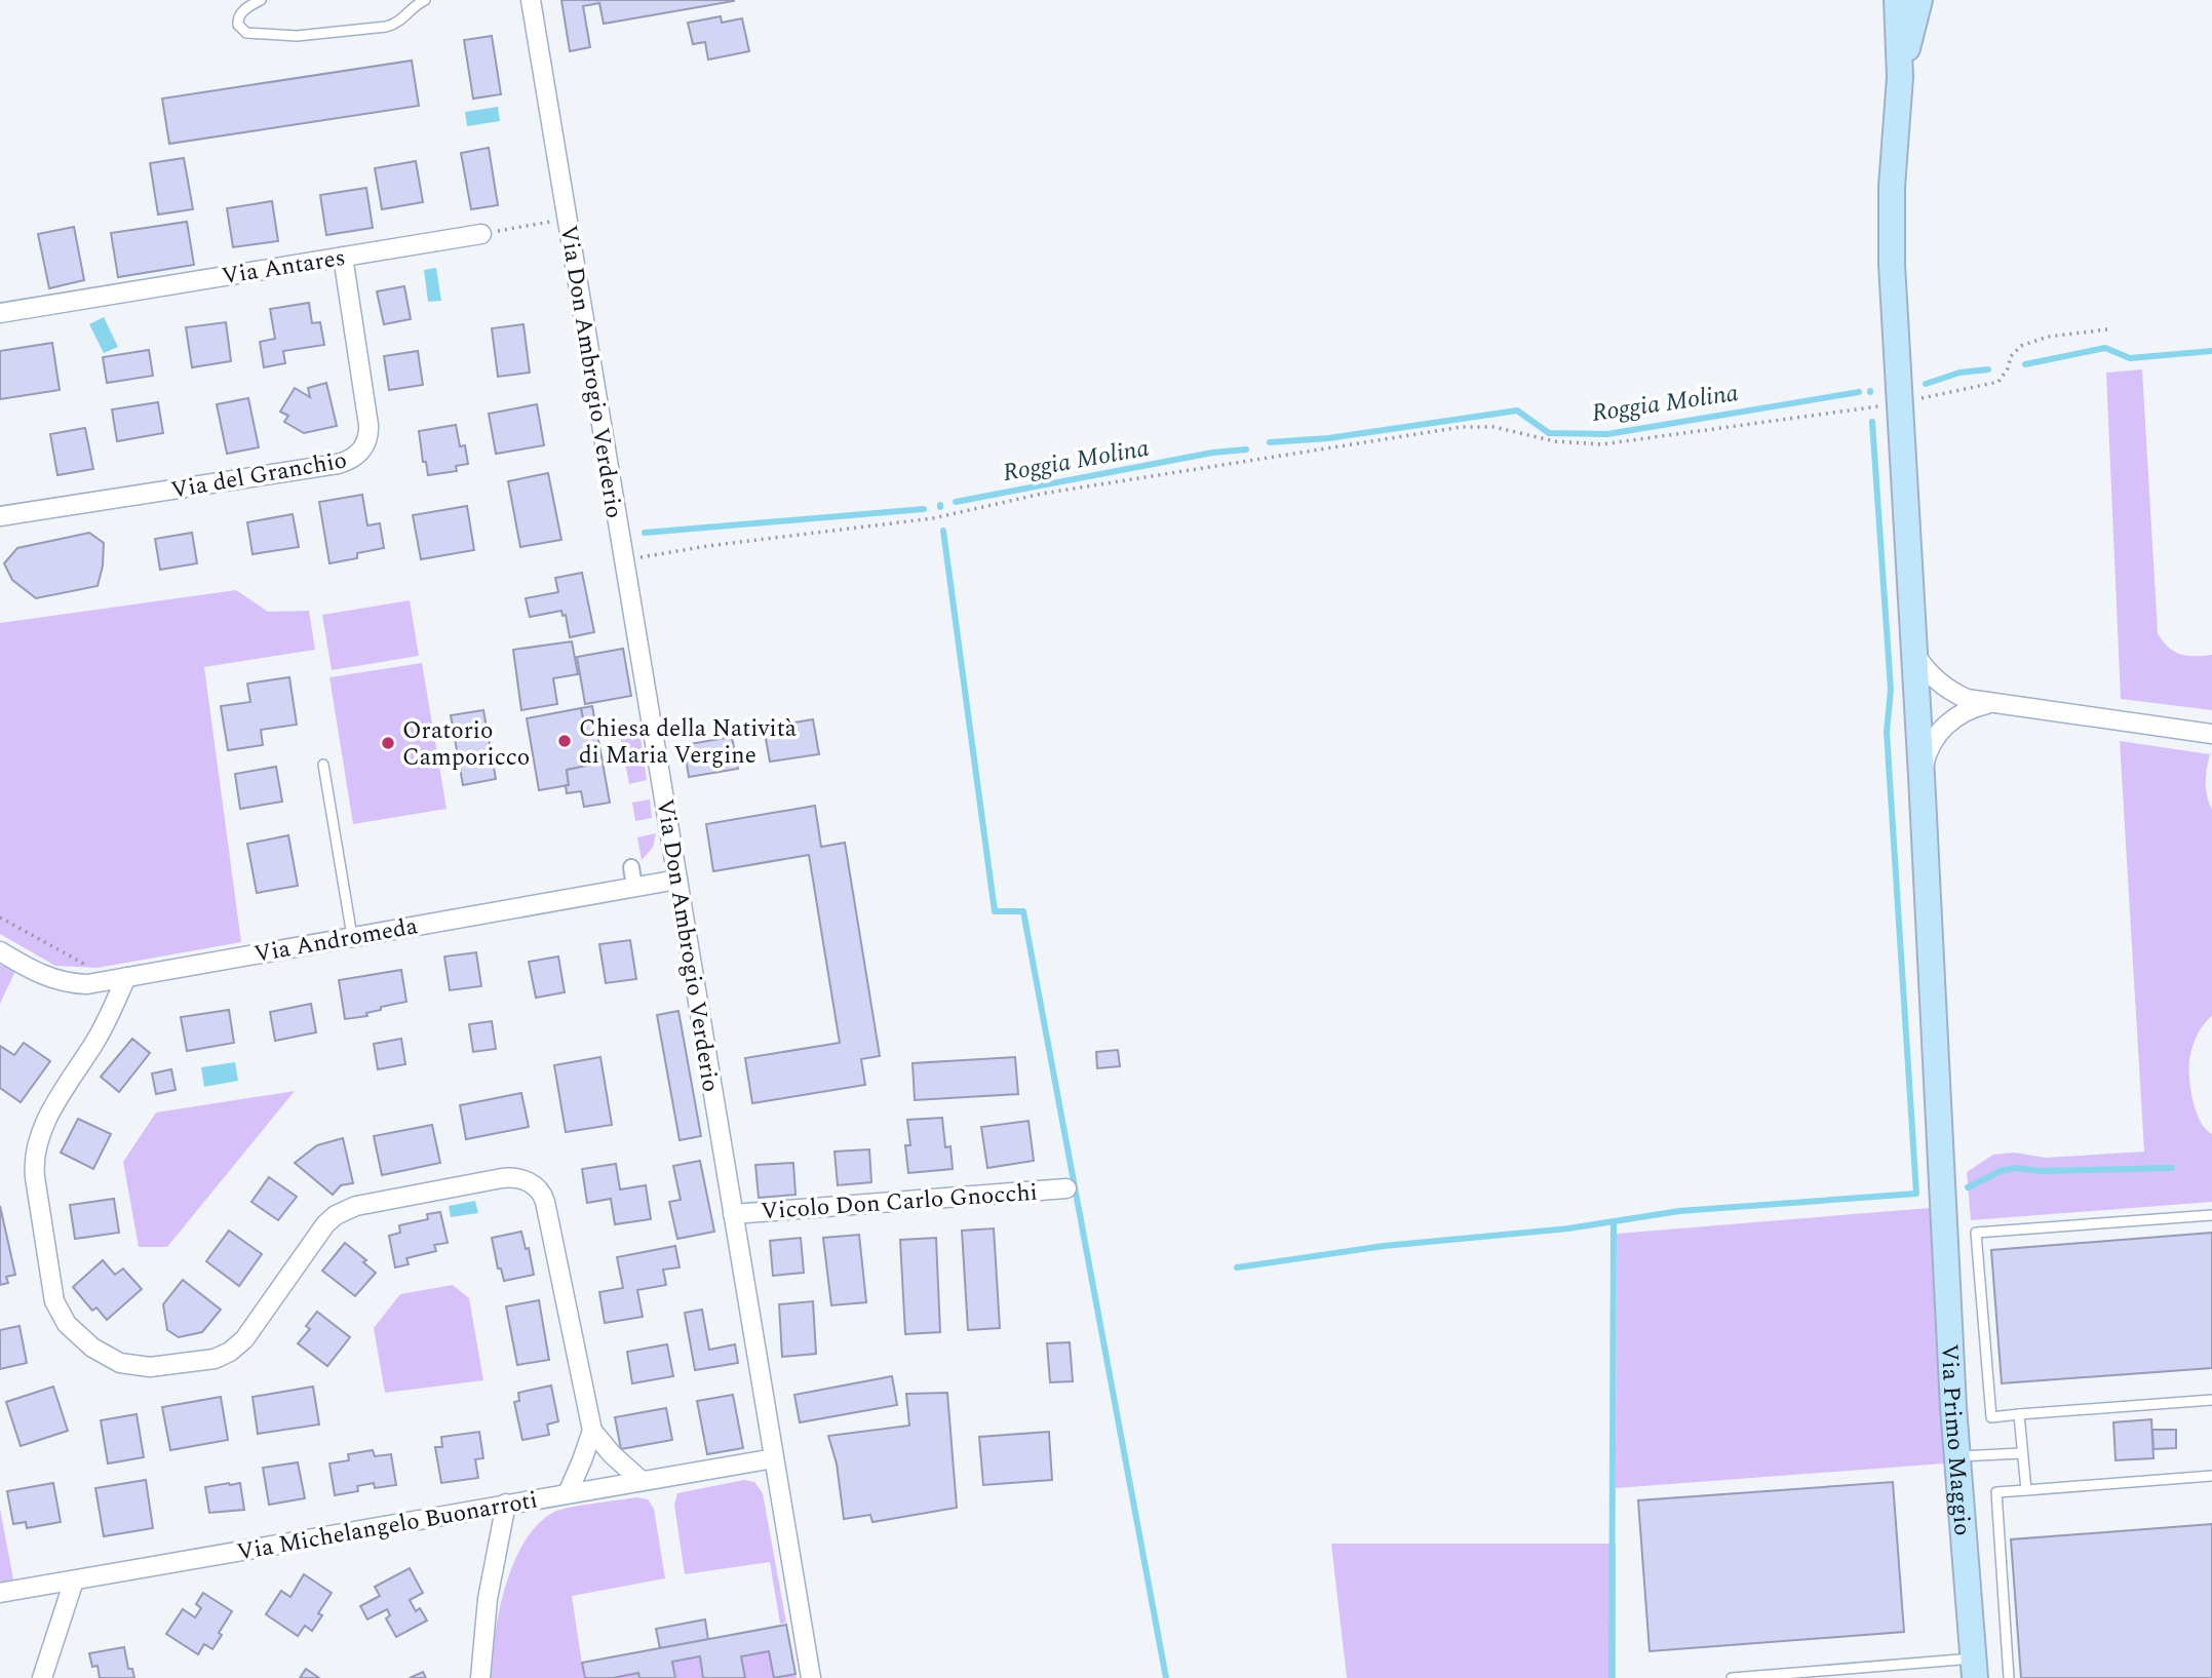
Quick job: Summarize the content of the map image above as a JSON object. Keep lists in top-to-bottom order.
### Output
{
  "streets": {
    "main road": ["Via Primo Maggio"],
    "street": [
      "Via Antares",
      "Via Don Ambrogio Verderio",
      "Via del Granchio",
      "Via Andromeda",
      "Vicolo Don Carlo Gnocchi",
      "Via Michelangelo Buonarroti"
    ]
  },
  "crossings": [
    ["Via Antares", "Via del Granchio"],
    ["Via Don Ambrogio Verderio", "Via Andromeda"],
    ["Via Don Ambrogio Verderio", "Vicolo Don Carlo Gnocchi"],
    ["Via Don Ambrogio Verderio", "Via Michelangelo Buonarroti"]
  ],
  "water": ["Roggia Molina"],
  "places": ["Chiesa della Natività di Maria Vergine", "Oratorio Camporicco"]
}
